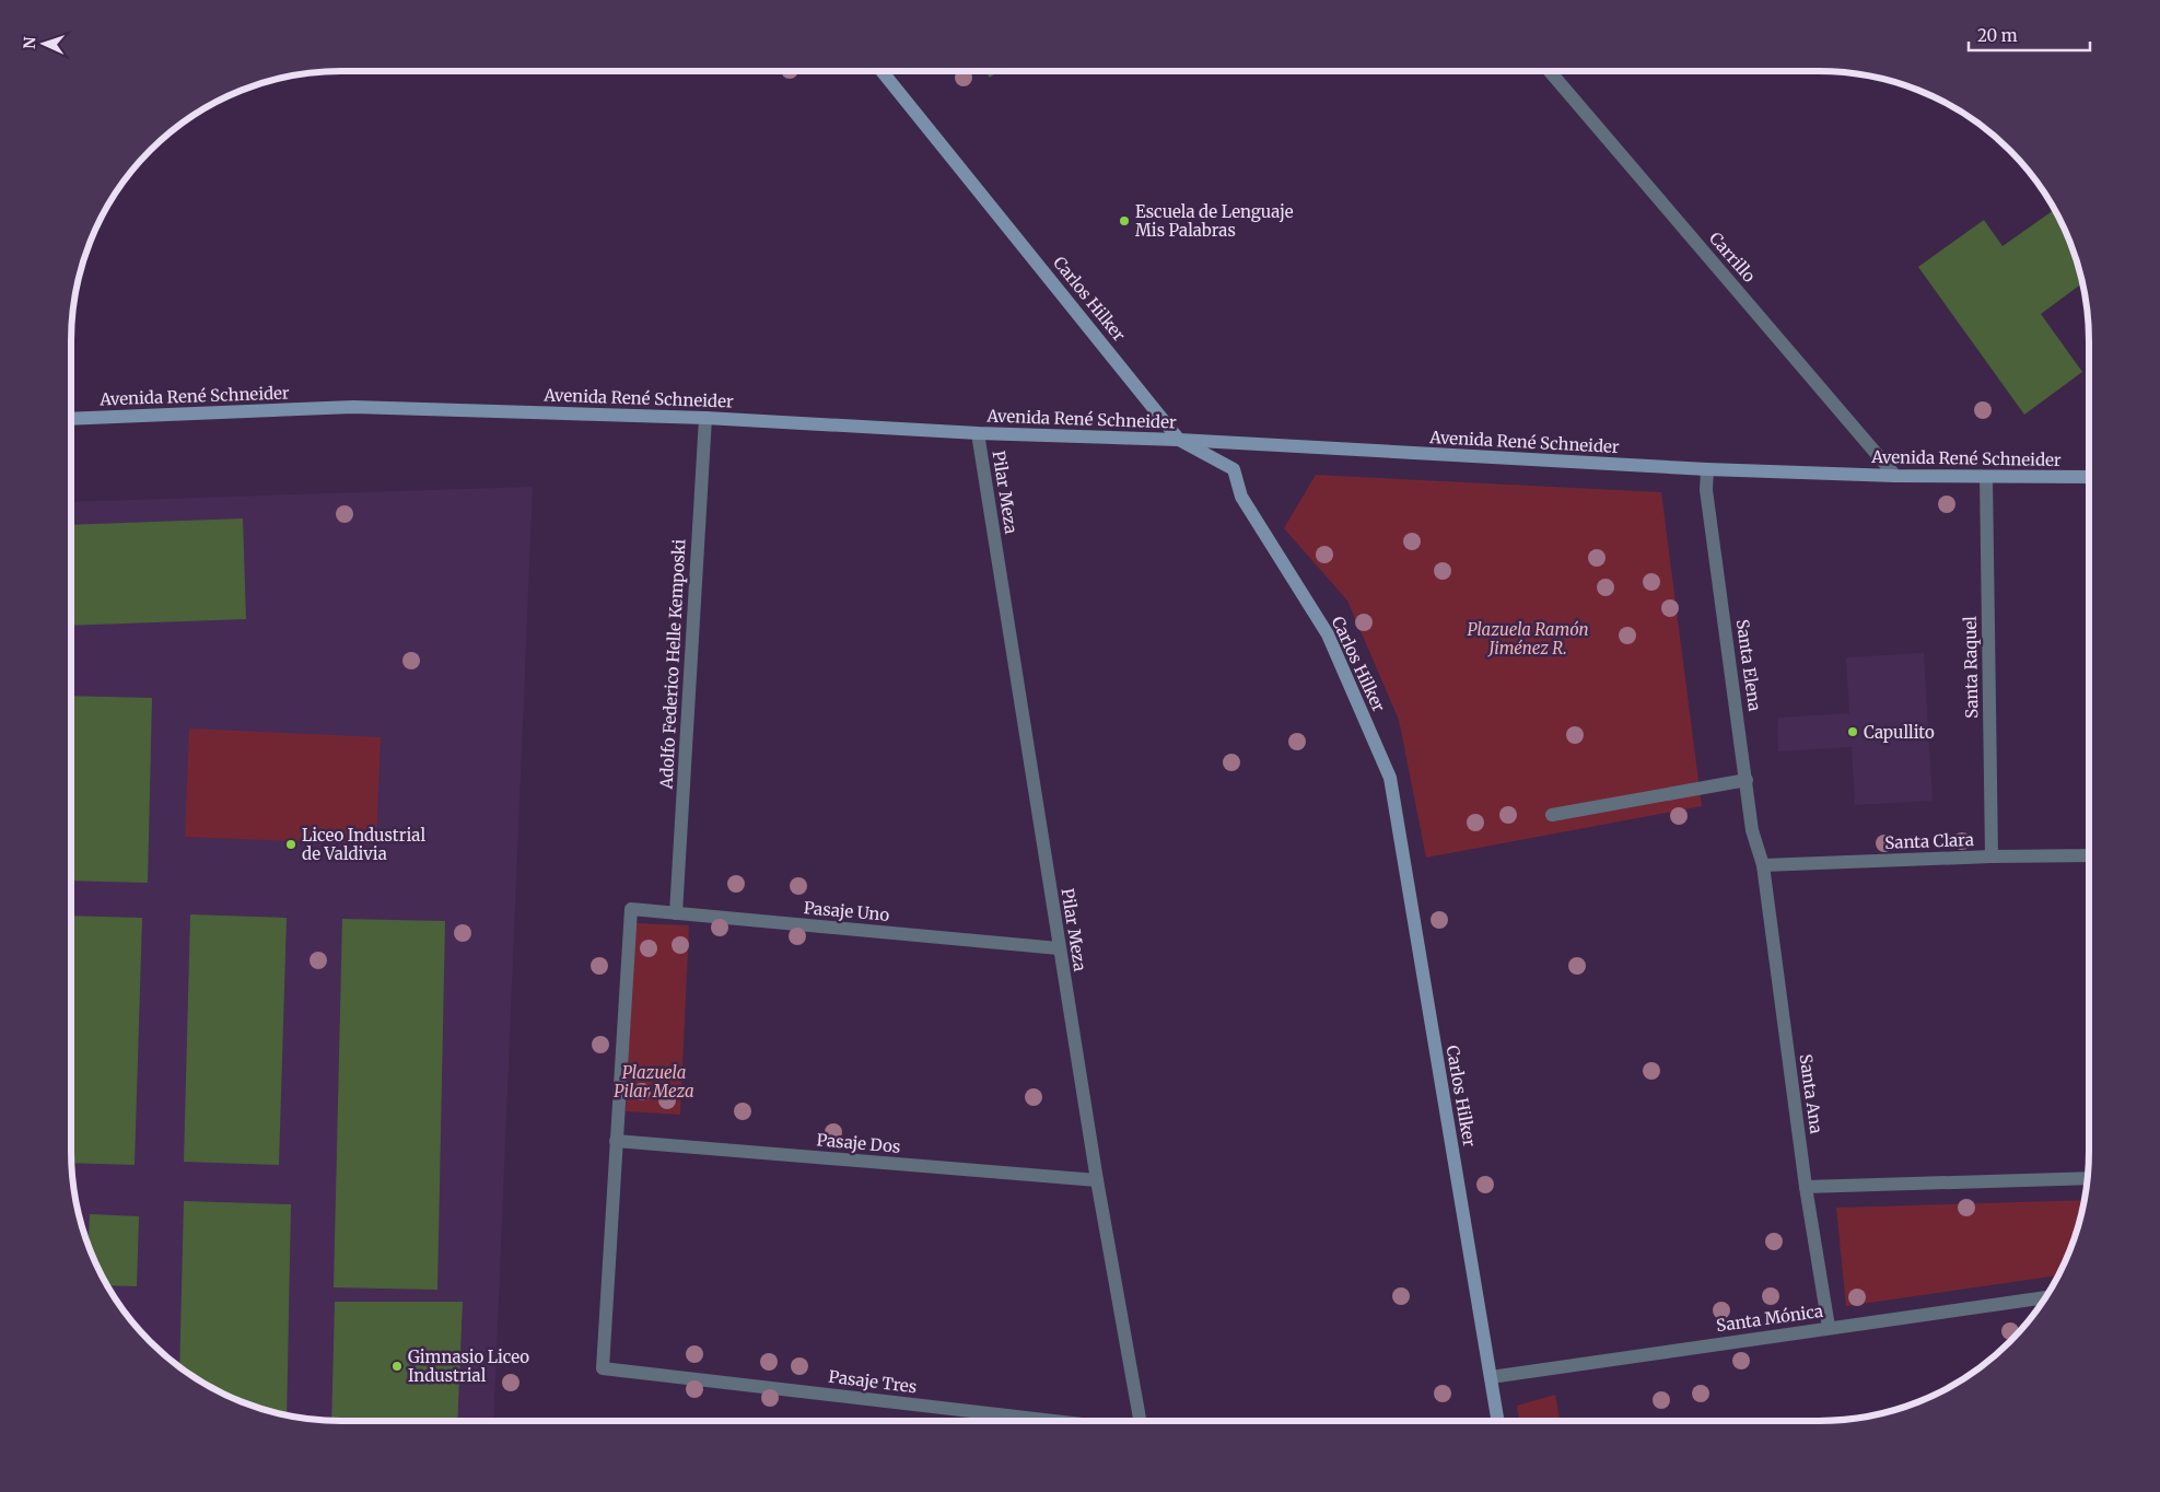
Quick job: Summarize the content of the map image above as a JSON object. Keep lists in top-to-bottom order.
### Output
{
  "streets": {
    "main road": ["Carlos Hilker", "Avenida René Schneider"],
    "street": [
      "Carrillo",
      "Pilar Meza",
      "Adolfo Federico Helle Kemposki",
      "Santa Elena",
      "Santa Raquel",
      "Santa Clara",
      "Pasaje Uno",
      "Santa Ana",
      "Pasaje Dos",
      "Santa Mónica",
      "Pasaje Tres"
    ]
  },
  "crossings": [
    ["Carrillo", "Avenida René Schneider"],
    ["Carlos Hilker", "Avenida René Schneider"],
    ["Carlos Hilker", "Santa Mónica"],
    ["Avenida René Schneider", "Pilar Meza"],
    ["Avenida René Schneider", "Adolfo Federico Helle Kemposki"],
    ["Avenida René Schneider", "Santa Elena"],
    ["Avenida René Schneider", "Santa Raquel"],
    ["Pilar Meza", "Pasaje Uno"],
    ["Pilar Meza", "Pasaje Dos"],
    ["Adolfo Federico Helle Kemposki", "Pasaje Uno"],
    ["Santa Elena", "Santa Clara"],
    ["Santa Elena", "Santa Ana"],
    ["Santa Raquel", "Santa Clara"],
    ["Santa Clara", "Santa Ana"],
    ["Pasaje Uno", "Pasaje Dos"],
    ["Pasaje Uno", "Pasaje Tres"],
    ["Santa Ana", "Santa Mónica"],
    ["Pasaje Dos", "Pasaje Tres"]
  ],
  "parks": ["Plazuela Ramón Jiménez R.", "Plazuela Pilar Meza"],
  "places": [
    "Escuela de Lenguaje Mis Palabras",
    "Capullito",
    "Liceo Industrial de Valdivia",
    "Gimnasio Liceo Industrial"
  ],
  "scale_bar": "20 m",
  "north": "left"
}
